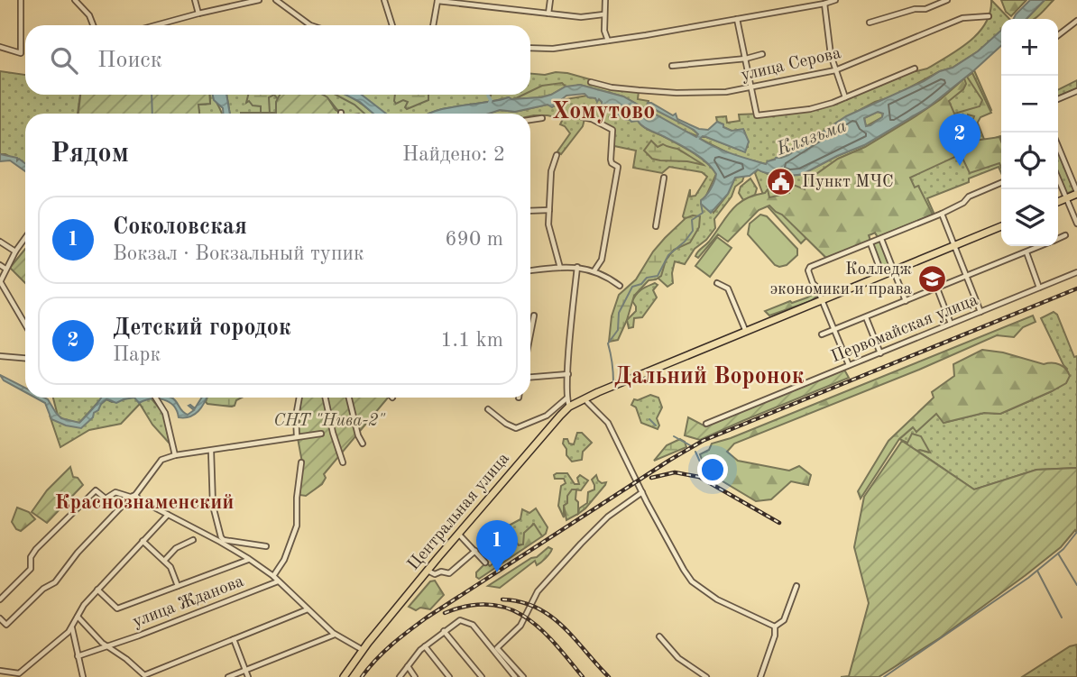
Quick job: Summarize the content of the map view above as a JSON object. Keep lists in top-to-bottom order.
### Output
{
  "streets": {
    "main road": ["Центральная улица"],
    "street": ["улица Серова", "Первомайская улица", "улица Жданова"]
  },
  "districts": ["Хомутово", "Дальний Воронок", "Краснознаменский"],
  "water": ["Клязьма"],
  "parks": ["СНТ \"Нива-2\""],
  "places": {
    "public building": ["Пункт МЧС"],
    "school or university": ["Колледж экономики и права"]
  },
  "page": {
    "map_buttons": ["+", "−"],
    "search": "Поиск",
    "pins": ["2", "1"],
    "heading": ["Рядом", "Найдено: 2"],
    "list": [
      {
        "mark": "1",
        "name": "Соколовская",
        "note": "Вокзал · Вокзальный тупик",
        "value": "690 m"
      },
      {
        "mark": "2",
        "name": "Детский городок",
        "note": "Парк",
        "value": "1.1 km"
      }
    ]
  }
}
